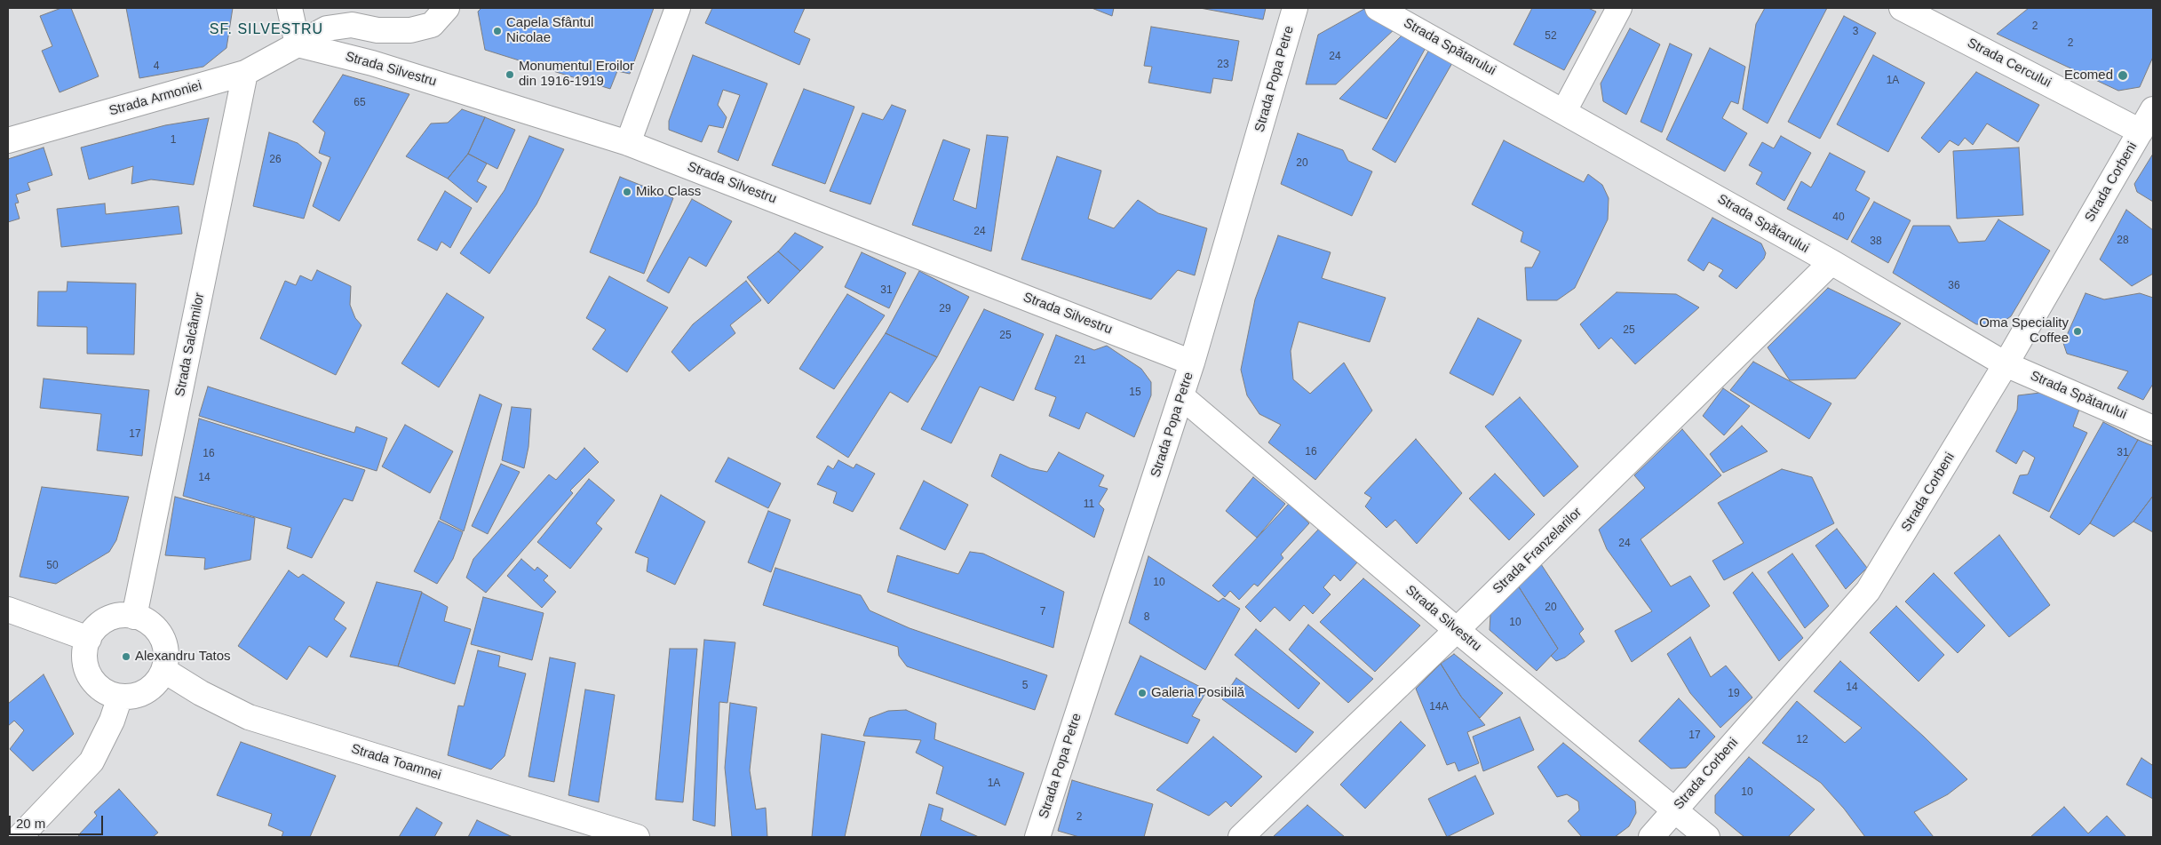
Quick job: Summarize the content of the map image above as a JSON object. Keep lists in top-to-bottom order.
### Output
{
  "streets": {
    "street": [
      "Strada Spătarului",
      "Strada Cercului",
      "Strada Silvestru",
      "Strada Popa Petre",
      "Strada Armoniei",
      "Strada Corbeni",
      "Strada Salcâmilor",
      "Strada Franzelarilor",
      "Strada Toamnei"
    ]
  },
  "crossings": [
    ["Strada Spătarului", "Strada Corbeni"],
    ["Strada Spătarului", "Strada Franzelarilor"],
    ["Strada Cercului", "Strada Corbeni"],
    ["Strada Silvestru", "Strada Popa Petre"],
    ["Strada Silvestru", "Strada Armoniei"],
    ["Strada Silvestru", "Strada Corbeni"],
    ["Strada Silvestru", "Strada Franzelarilor"],
    ["Strada Armoniei", "Strada Salcâmilor"],
    ["Strada Salcâmilor", "Strada Toamnei"]
  ],
  "districts": ["SF. SILVESTRU"],
  "places": [
    "Capela Sfântul Nicolae",
    "Monumentul Eroilor din 1916-1919",
    "Ecomed",
    "Miko Class",
    "Oma Speciality Coffee",
    "Alexandru Tatos",
    "Galeria Posibilă"
  ],
  "house_numbers": [
    "2",
    "3",
    "52",
    "2",
    "24",
    "23",
    "4",
    "1A",
    "65",
    "1",
    "26",
    "20",
    "40",
    "24",
    "28",
    "38",
    "36",
    "31",
    "29",
    "25",
    "25",
    "21",
    "15",
    "17",
    "16",
    "31",
    "16",
    "14",
    "11",
    "24",
    "50",
    "10",
    "20",
    "7",
    "8",
    "10",
    "5",
    "14",
    "19",
    "14A",
    "17",
    "12",
    "1A",
    "10",
    "2"
  ],
  "scale_bar": "20 m"
}
